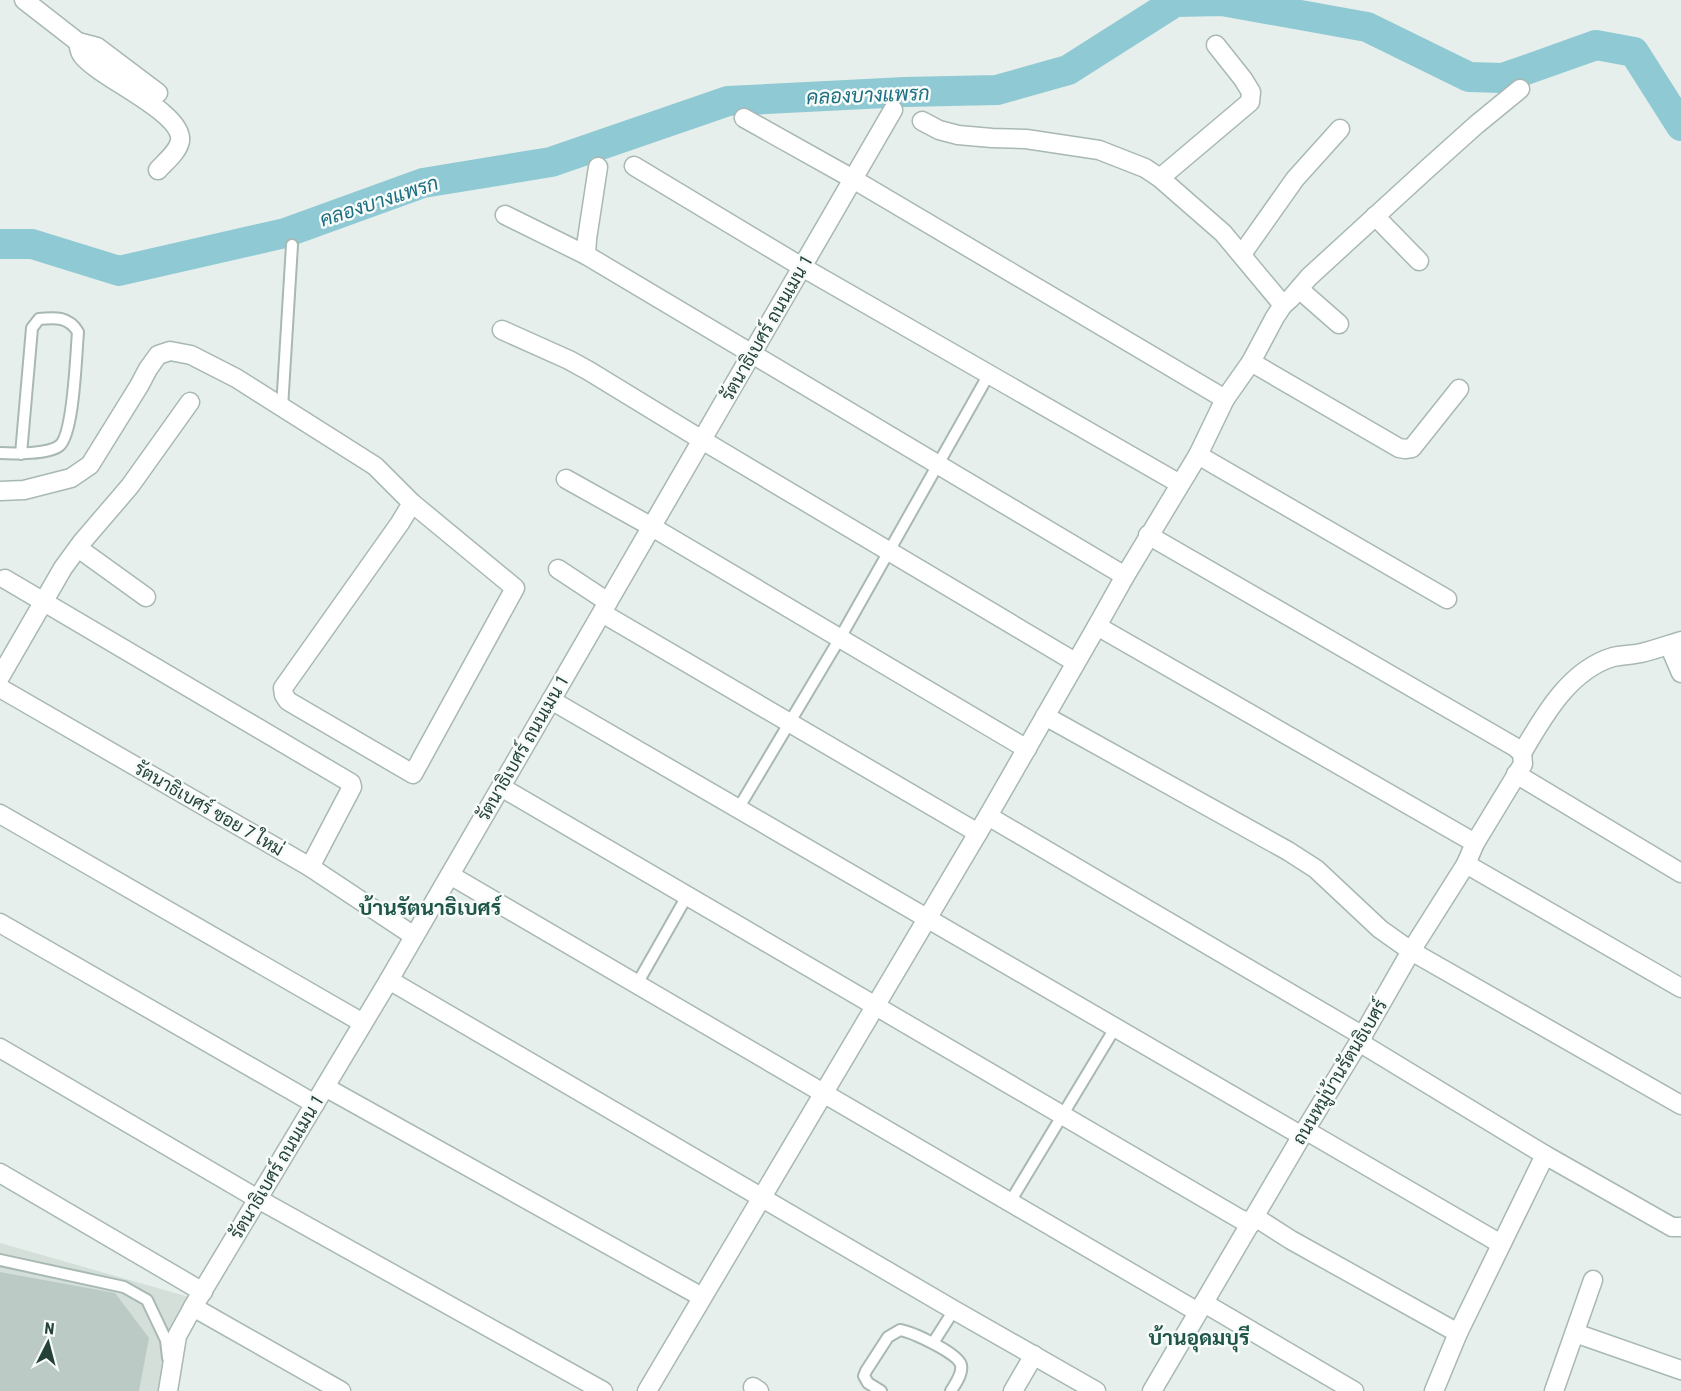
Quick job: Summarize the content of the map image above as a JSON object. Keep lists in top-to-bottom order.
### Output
{
  "streets": {
    "street": ["รัตนาธิเบศร์ ถนนเมน 1", "รัตนาธิเบศร์ ซอย 7 ใหม่", "ถนนหมู่บ้านรัตนธิเบศร์"]
  },
  "crossings": [
    ["รัตนาธิเบศร์ ถนนเมน 1", "รัตนาธิเบศร์ ซอย 7 ใหม่"]
  ],
  "districts": ["บ้านรัตนาธิเบศร์", "บ้านอุดมบุรี"],
  "water": ["คลองบางแพรก"],
  "north": "top"
}
